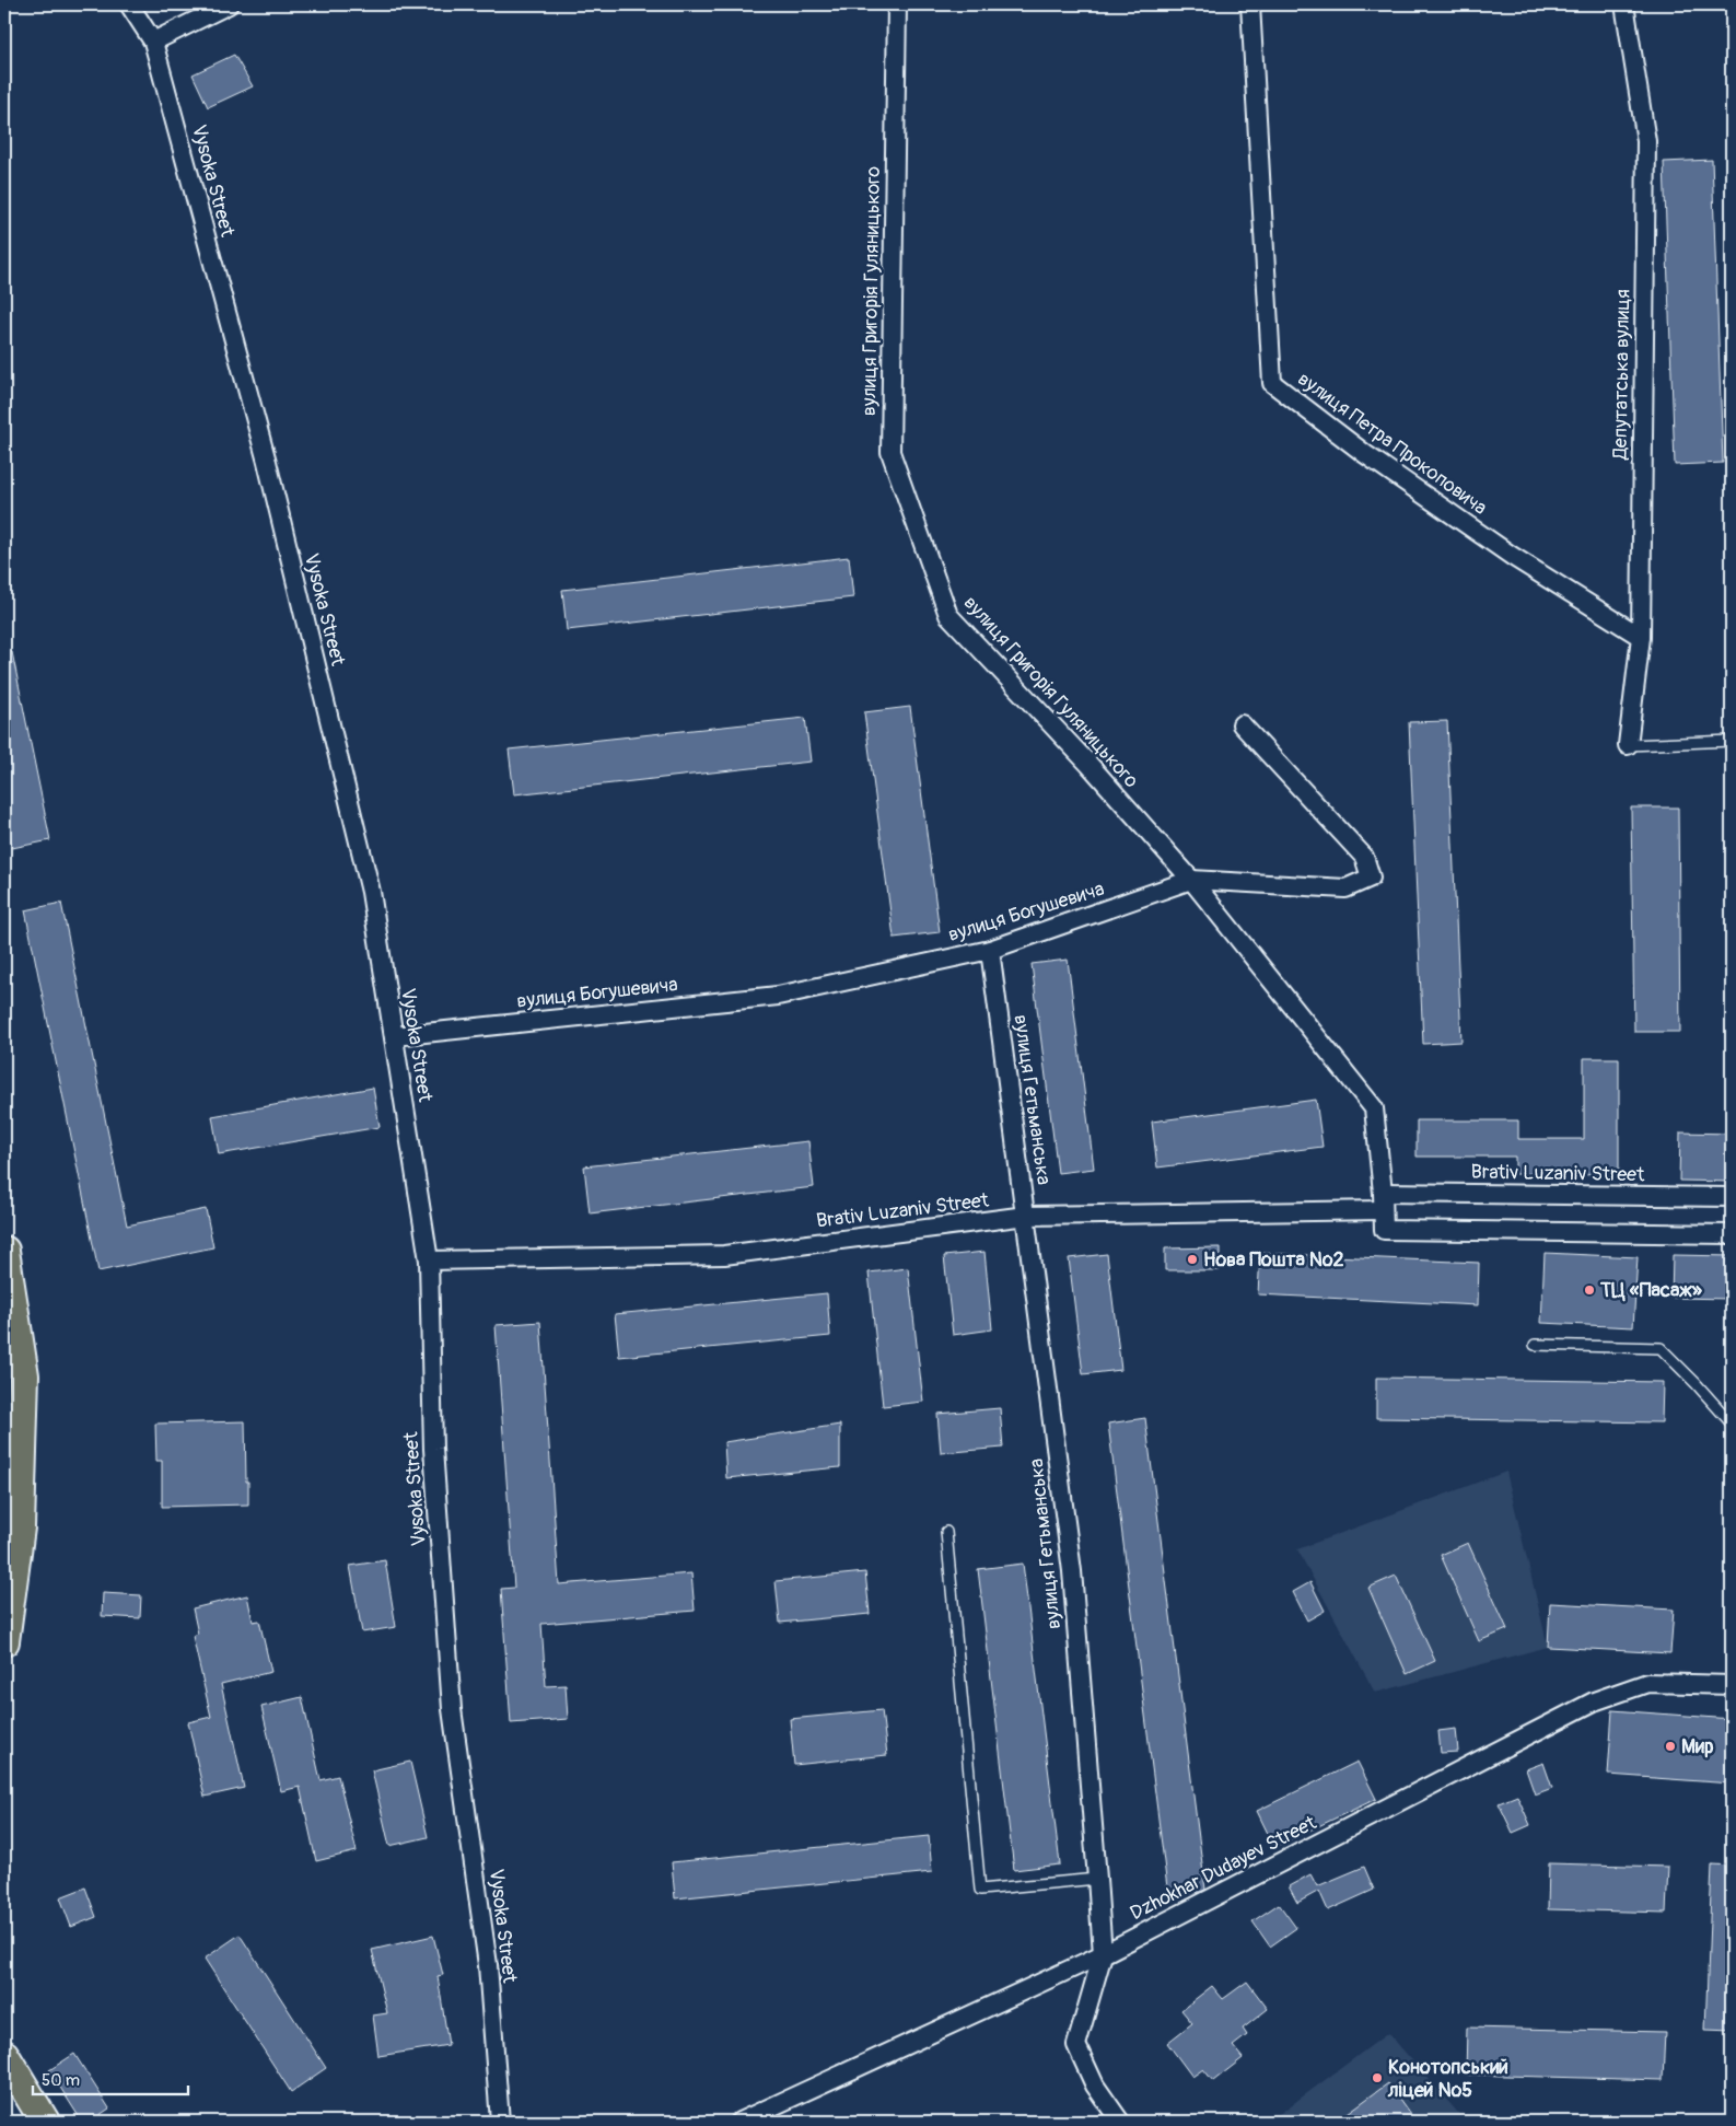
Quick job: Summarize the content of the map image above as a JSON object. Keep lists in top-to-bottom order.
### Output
{
  "streets": {
    "street": [
      "Vysoka Street",
      "вулиця Григорія Гуляницького",
      "Депутатська вулиця",
      "вулиця Петра Прокоповича",
      "вулиця Богушевича",
      "вулиця Гетьманська",
      "Brativ Luzaniv Street",
      "Dzhokhar Dudayev Street"
    ]
  },
  "crossings": [
    ["Vysoka Street", "вулиця Богушевича"],
    ["Vysoka Street", "Brativ Luzaniv Street"],
    ["вулиця Григорія Гуляницького", "вулиця Богушевича"],
    ["вулиця Григорія Гуляницького", "Brativ Luzaniv Street"],
    ["Депутатська вулиця", "вулиця Петра Прокоповича"],
    ["вулиця Богушевича", "вулиця Гетьманська"],
    ["вулиця Гетьманська", "Brativ Luzaniv Street"],
    ["вулиця Гетьманська", "Dzhokhar Dudayev Street"]
  ],
  "places": [
    "Нова Пошта №2",
    "ТЦ «Пасаж»",
    "Мир",
    "Конотопський ліцей №5"
  ],
  "scale_bar": "50 m"
}
